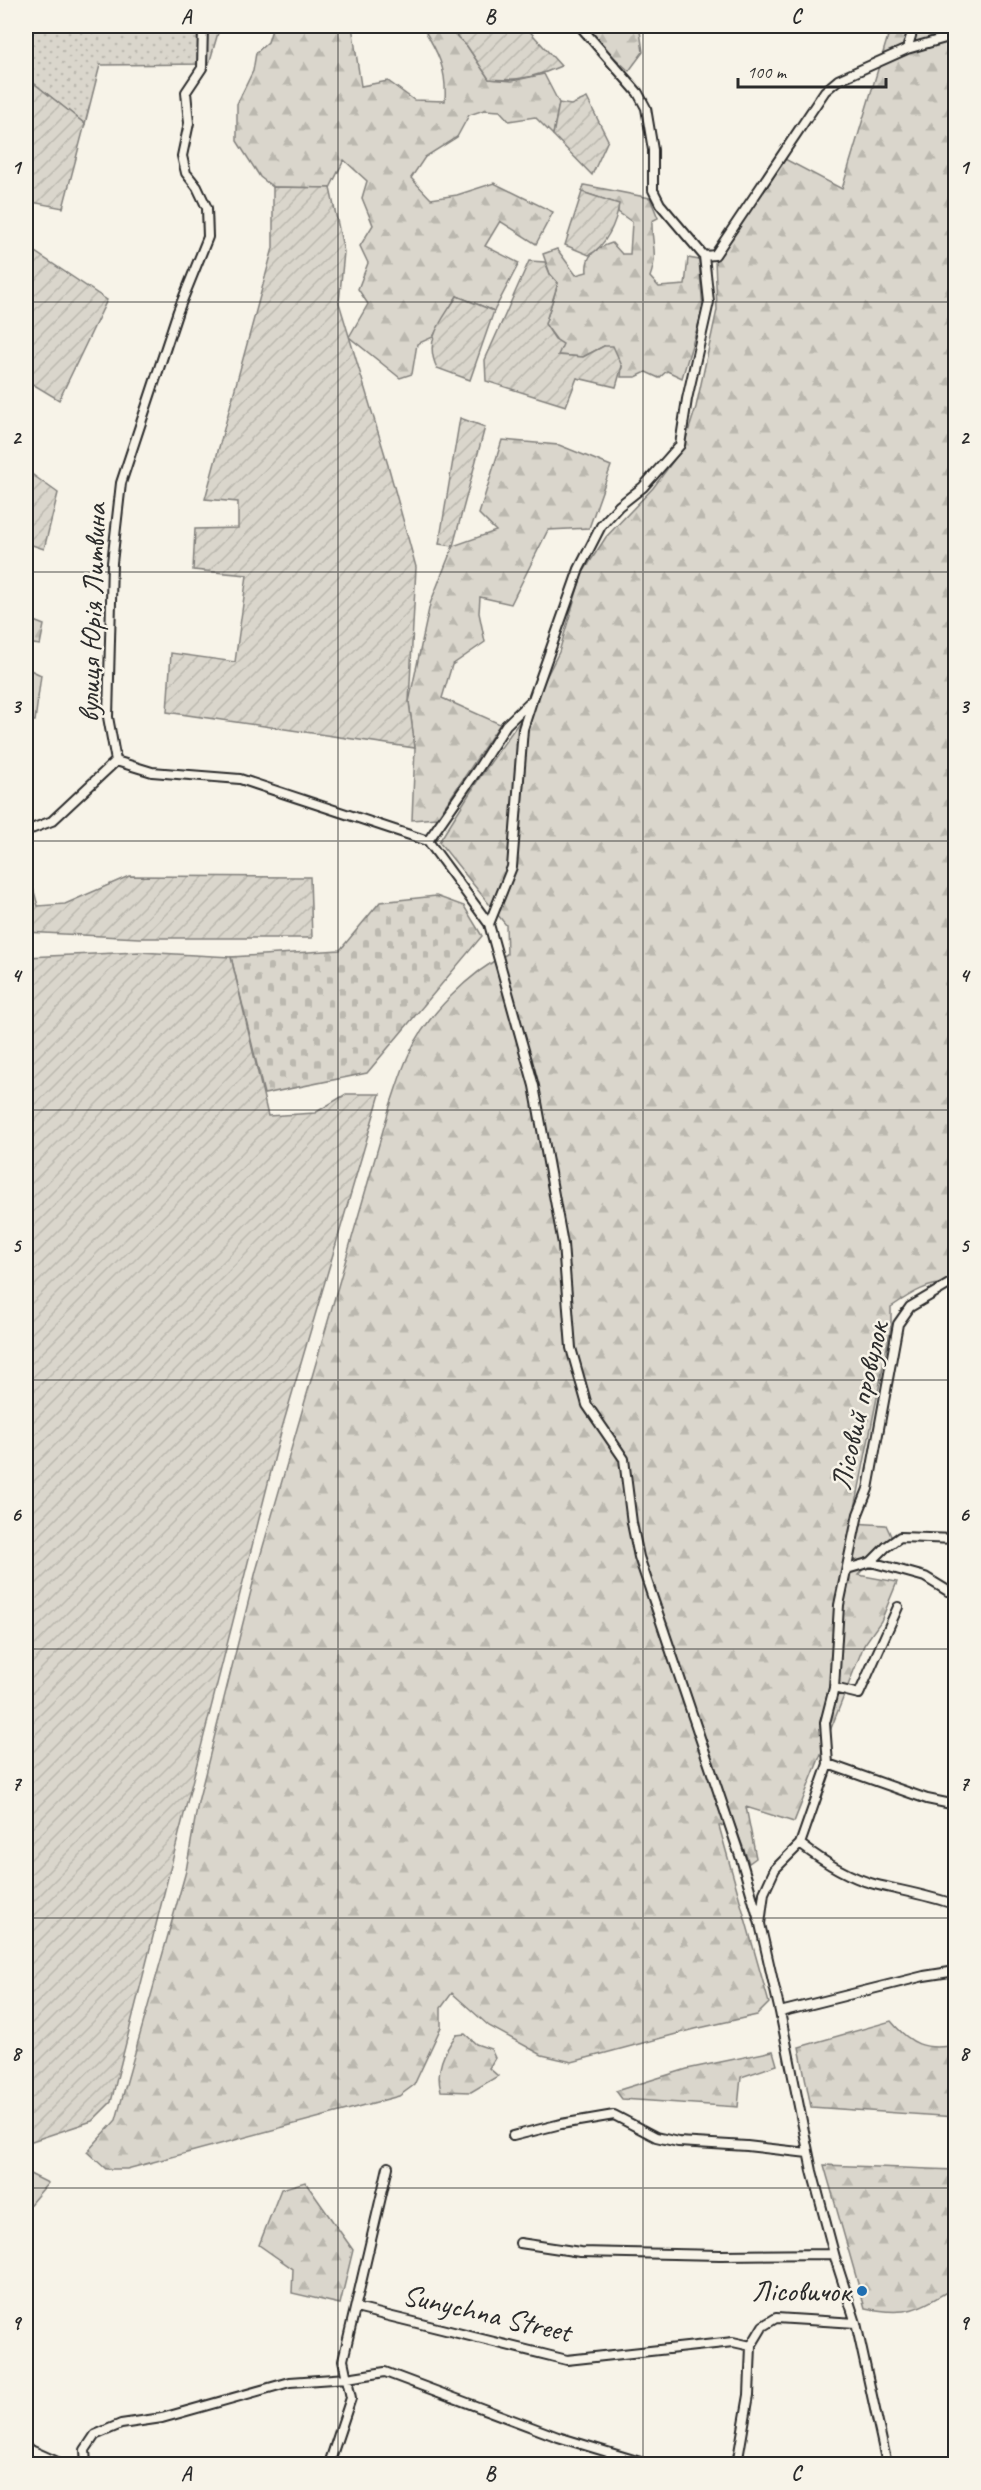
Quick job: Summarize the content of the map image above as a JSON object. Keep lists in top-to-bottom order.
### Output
{
  "streets": {
    "street": ["вулиця Юрія Литвина", "Лісовий провулок", "Sunychna Street"]
  },
  "places": ["Лісовичок"],
  "scale_bar": "100 m",
  "grid": {
    "columns": ["A", "B", "C"],
    "rows": [
      "1",
      "2",
      "3",
      "4",
      "5",
      "6",
      "7",
      "8",
      "9"
    ]
  }
}
